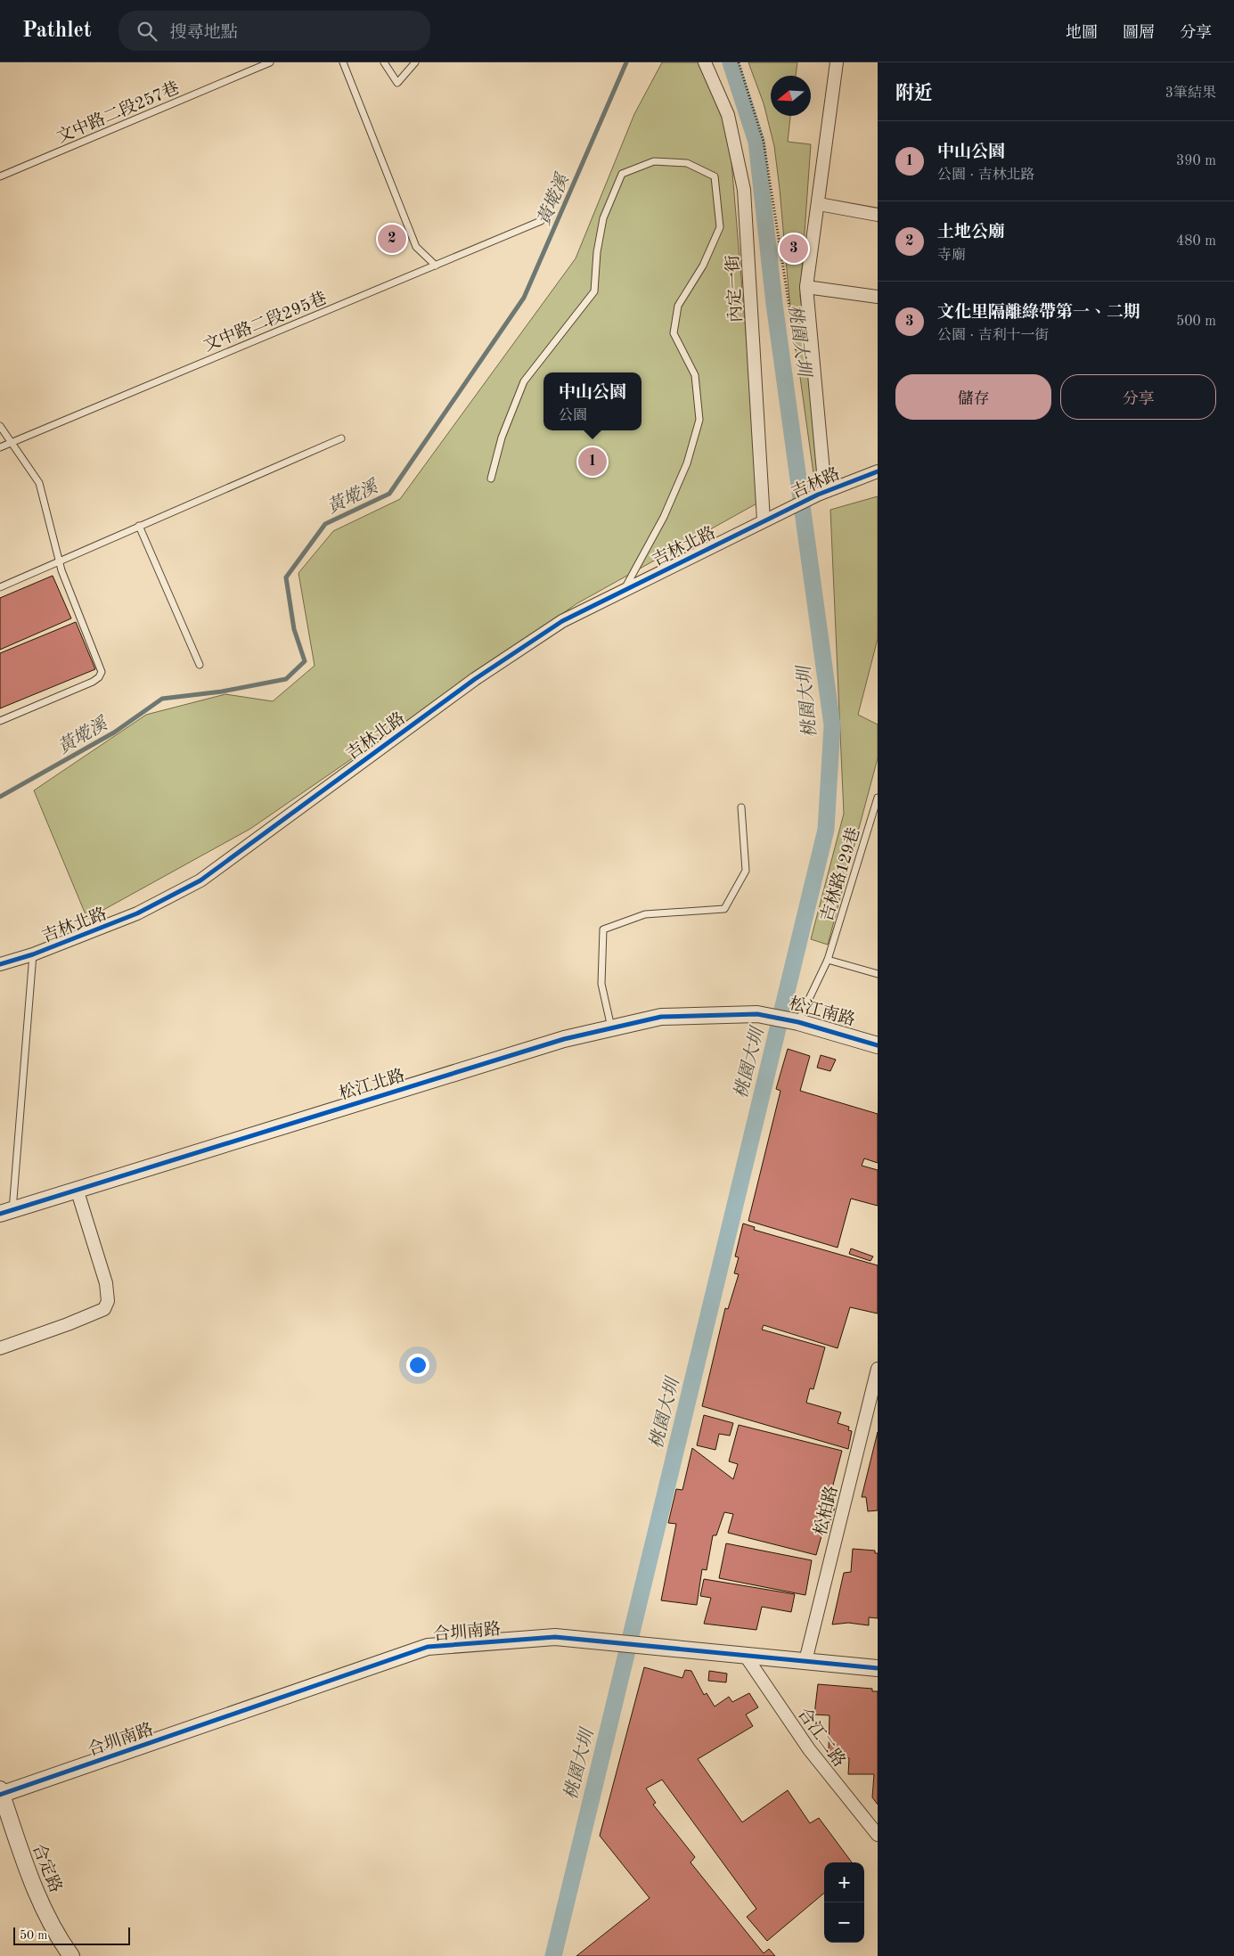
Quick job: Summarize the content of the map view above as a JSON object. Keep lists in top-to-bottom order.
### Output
{
  "streets": {
    "street": [
      "內定一街",
      "吉林路",
      "吉林北路",
      "松江南路",
      "松江北路",
      "松柏路",
      "合圳南路",
      "合江二路",
      "合定路"
    ],
    "lane": ["文中路二段257巷", "文中路二段295巷", "吉林路129巷"]
  },
  "crossings": [
    ["內定一街", "吉林路"],
    ["內定一街", "吉林北路"],
    ["吉林路", "吉林北路"],
    ["吉林路129巷", "松江南路"],
    ["松江南路", "松江北路"],
    ["松柏路", "合圳南路"],
    ["合圳南路", "合江二路"],
    ["合圳南路", "合定路"]
  ],
  "water": ["黃墘溪", "桃園大圳"],
  "scale_bar": "50 m",
  "north": "left",
  "page": {
    "header": "Pathlet",
    "search": "搜尋地點",
    "nav": ["地圖", "圖層", "分享"],
    "heading": ["附近", "3筆結果"],
    "list": [
      {
        "mark": "1",
        "name": "中山公園",
        "note": "公園 · 吉林北路",
        "value": "390 m"
      },
      {
        "mark": "2",
        "name": "土地公廟",
        "note": "寺廟",
        "value": "480 m"
      },
      {
        "mark": "3",
        "name": "文化里隔離綠帶第一、二期",
        "note": "公園 · 吉利十一街",
        "value": "500 m"
      }
    ],
    "pins": ["2", "3", "1"],
    "buttons": ["儲存", "分享"],
    "popup": ["中山公園", "公園"],
    "map_buttons": ["+", "−"],
    "scale": "50 m"
  }
}
